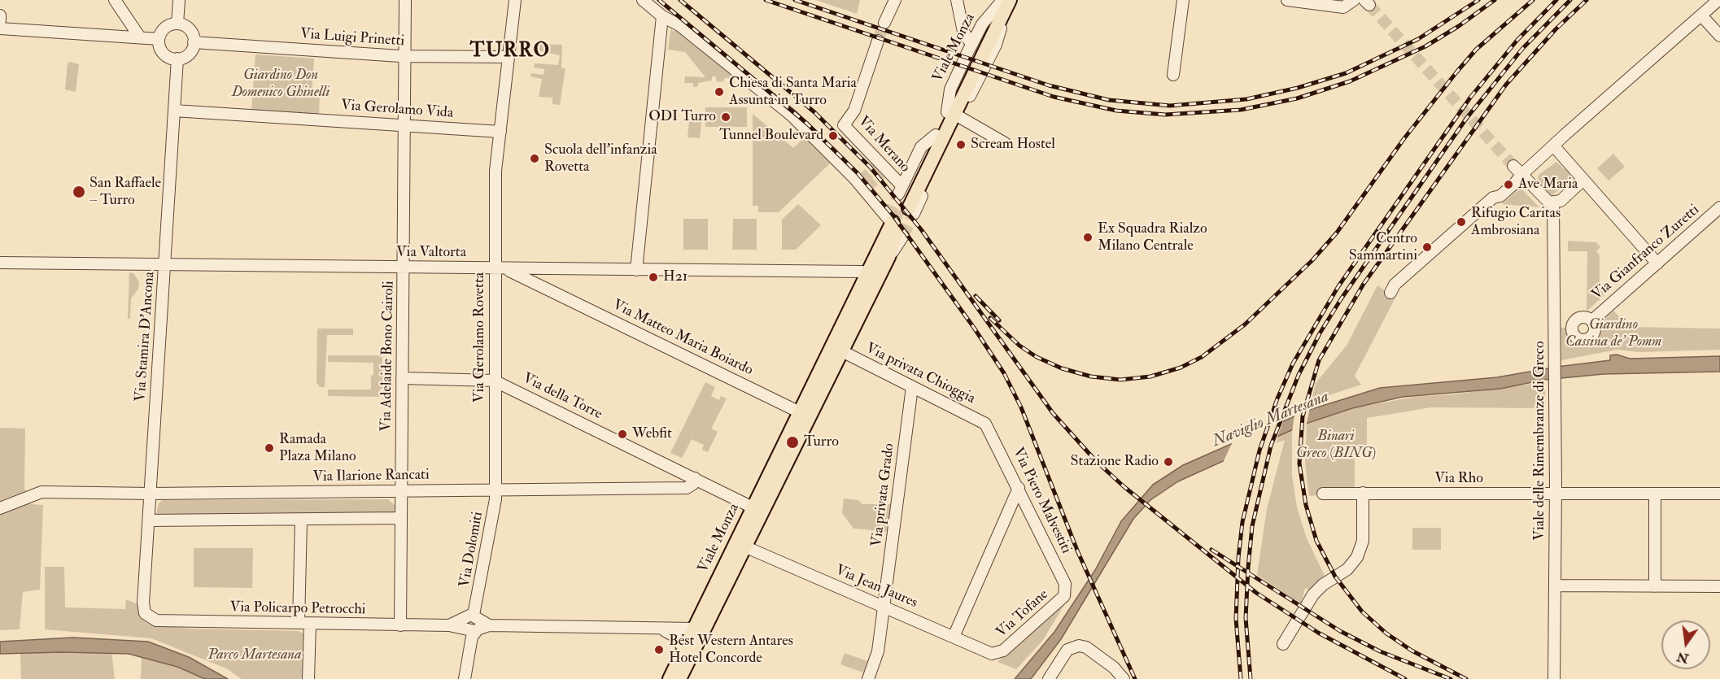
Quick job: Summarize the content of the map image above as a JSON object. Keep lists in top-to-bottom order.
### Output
{
  "streets": {
    "main road": ["Viale Monza"],
    "street": [
      "Via Luigi Prinetti",
      "Via Gerolamo Vida",
      "Via Merano",
      "Via Valtorta",
      "Via Gianfranco Zuretti",
      "Via Stamira D'Ancona",
      "Via Gerolamo Rovetta",
      "Via Matteo Maria Boiardo",
      "Via Adelaide Bono Cairoli",
      "Via privata Chioggia",
      "Via della Torre",
      "Viale delle Rimembranze di Greco",
      "Via Ilarione Rancati",
      "Via Rho",
      "Via privata Grado",
      "Via Piero Malvestiti",
      "Via Dolomiti",
      "Via Jean Jaures",
      "Via Policarpo Petrocchi",
      "Via Tofane"
    ]
  },
  "crossings": [
    ["Via Luigi Prinetti", "Via Stamira D'Ancona"],
    ["Via Luigi Prinetti", "Via Gerolamo Rovetta"],
    ["Via Luigi Prinetti", "Via Adelaide Bono Cairoli"],
    ["Viale Monza", "Via Merano"],
    ["Viale Monza", "Via Valtorta"],
    ["Viale Monza", "Via Matteo Maria Boiardo"],
    ["Viale Monza", "Via privata Chioggia"],
    ["Viale Monza", "Via della Torre"],
    ["Viale Monza", "Via Jean Jaures"],
    ["Viale Monza", "Via Policarpo Petrocchi"],
    ["Via Gerolamo Vida", "Via Stamira D'Ancona"],
    ["Via Gerolamo Vida", "Via Gerolamo Rovetta"],
    ["Via Gerolamo Vida", "Via Adelaide Bono Cairoli"],
    ["Via Valtorta", "Via Stamira D'Ancona"],
    ["Via Valtorta", "Via Gerolamo Rovetta"],
    ["Via Valtorta", "Via Matteo Maria Boiardo"],
    ["Via Valtorta", "Via Adelaide Bono Cairoli"],
    ["Via Stamira D'Ancona", "Via Ilarione Rancati"],
    ["Via Stamira D'Ancona", "Via Policarpo Petrocchi"],
    ["Via Gerolamo Rovetta", "Via Matteo Maria Boiardo"],
    ["Via Gerolamo Rovetta", "Via della Torre"],
    ["Via Gerolamo Rovetta", "Via Ilarione Rancati"],
    ["Via Gerolamo Rovetta", "Via Dolomiti"],
    ["Via Adelaide Bono Cairoli", "Via della Torre"],
    ["Via Adelaide Bono Cairoli", "Via Ilarione Rancati"],
    ["Via Adelaide Bono Cairoli", "Via Policarpo Petrocchi"],
    ["Via privata Chioggia", "Via privata Grado"],
    ["Via privata Chioggia", "Via Piero Malvestiti"],
    ["Via della Torre", "Via Ilarione Rancati"],
    ["Viale delle Rimembranze di Greco", "Via Rho"],
    ["Via Ilarione Rancati", "Via Dolomiti"],
    ["Via privata Grado", "Via Jean Jaures"],
    ["Via Piero Malvestiti", "Via Tofane"],
    ["Via Dolomiti", "Via Policarpo Petrocchi"],
    ["Via Jean Jaures", "Via Tofane"]
  ],
  "districts": ["TURRO"],
  "water": ["Naviglio Martesana"],
  "parks": [
    "Giardino Don Domenico Ghinelli",
    "Giardino Cassina de' Pomm",
    "Binari Greco (BING)",
    "Parco Martesana"
  ],
  "places": [
    "Chiesa di Santa Maria Assunta in Turro",
    "ODI Turro",
    "Tunnel Boulevard",
    "Scream Hostel",
    "Scuola dell'infanzia Rovetta",
    "Ave Maria",
    "San Raffaele – Turro",
    "Rifugio Caritas Ambrosiana",
    "Ex Squadra Rialzo Milano Centrale",
    "Centro Sammartini",
    "H21",
    "Webfit",
    "Turro",
    "Ramada Plaza Milano",
    "Stazione Radio",
    "Best Western Antares Hotel Concorde"
  ],
  "north": "bottom"
}
